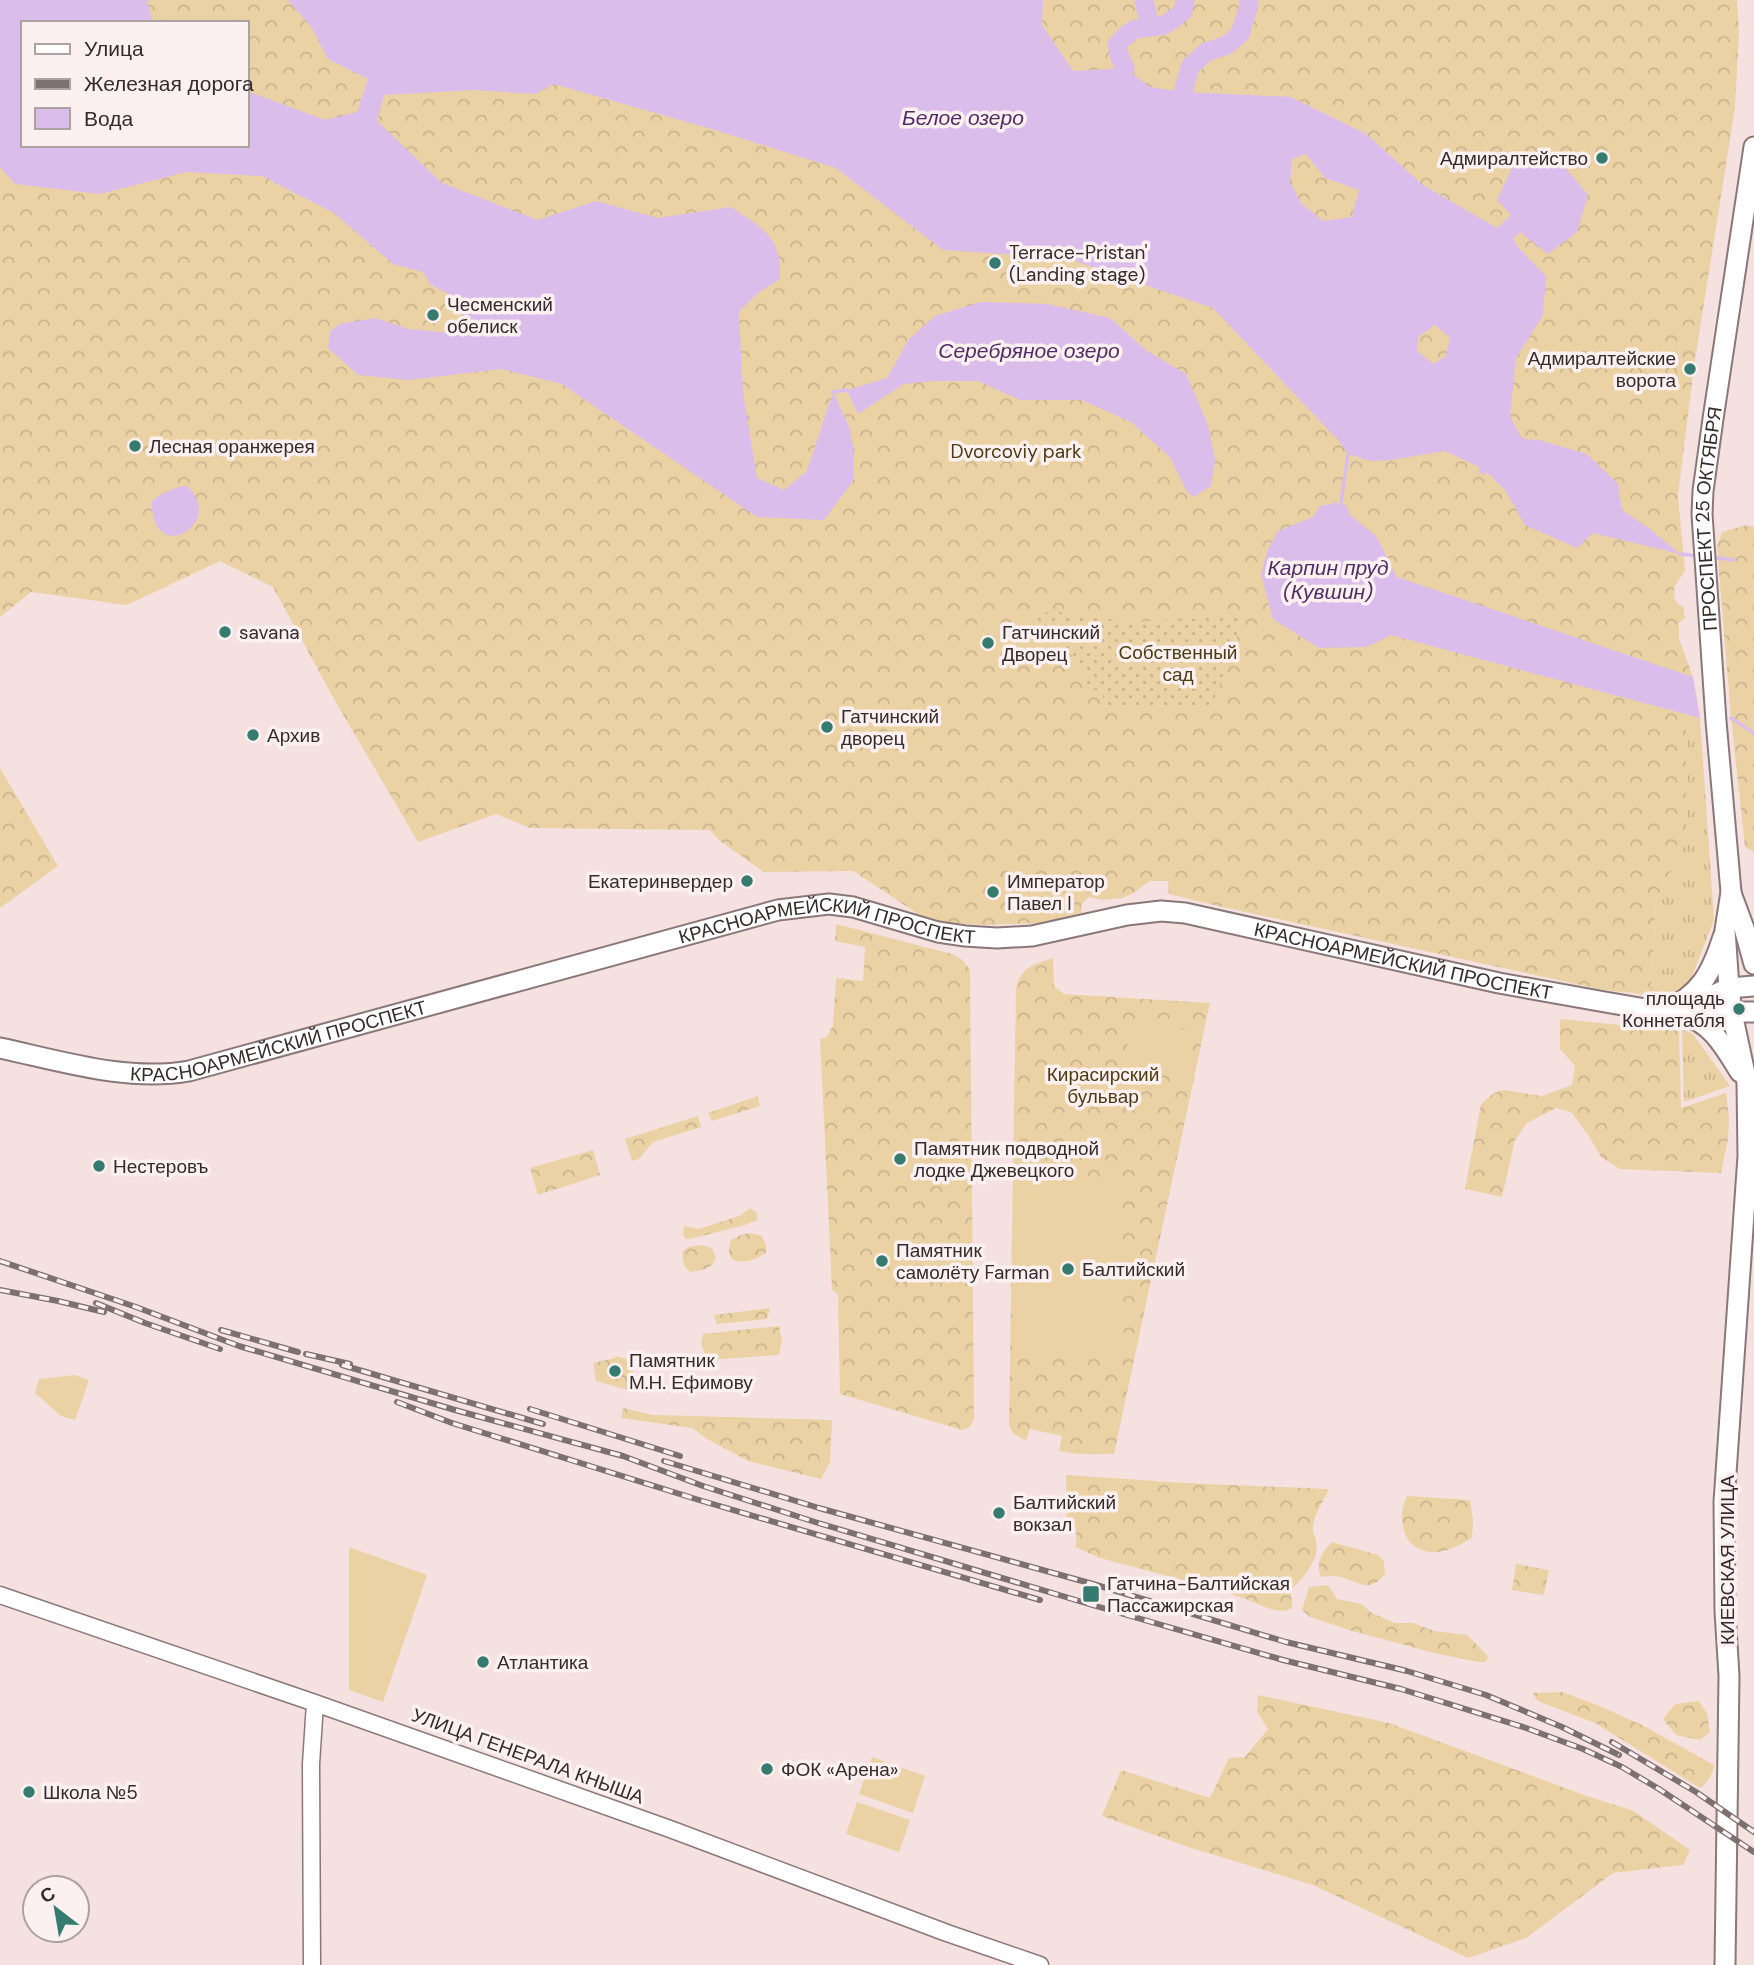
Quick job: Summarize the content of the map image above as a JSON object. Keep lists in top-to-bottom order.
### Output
{
  "streets": {
    "main road": ["ПРОСПЕКТ 25 ОКТЯБРЯ", "КРАСНОАРМЕЙСКИЙ ПРОСПЕКТ", "КИЕВСКАЯ УЛИЦА"],
    "street": ["УЛИЦА ГЕНЕРАЛА КНЫША"]
  },
  "water": ["Белое озеро", "Серебряное озеро", "Карпин пруд (Кувшин)"],
  "parks": ["Dvorcoviy park", "Собственный сад", "Кирасирский бульвар"],
  "places": {
    "other": [
      "Адмиралтейство",
      "Terrace-Pristan' (Landing stage)",
      "Чесменский обелиск",
      "Адмиралтейские ворота",
      "Лесная оранжерея",
      "savana",
      "Гатчинский Дворец",
      "Гатчинский дворец",
      "Архив",
      "Екатеринвердер",
      "Император Павел I",
      "площадь Коннетабля",
      "Памятник подводной лодке Джевецкого",
      "Нестеровъ",
      "Памятник самолёту Farman",
      "Балтийский",
      "Памятник М.Н. Ефимову",
      "Балтийский вокзал",
      "Атлантика",
      "ФОК «Арена»",
      "Школа №5"
    ],
    "transit": ["Гатчина-Балтийская Пассажирская"]
  },
  "legend": ["Улица", "Железная дорога", "Вода"],
  "north": "top left"
}
